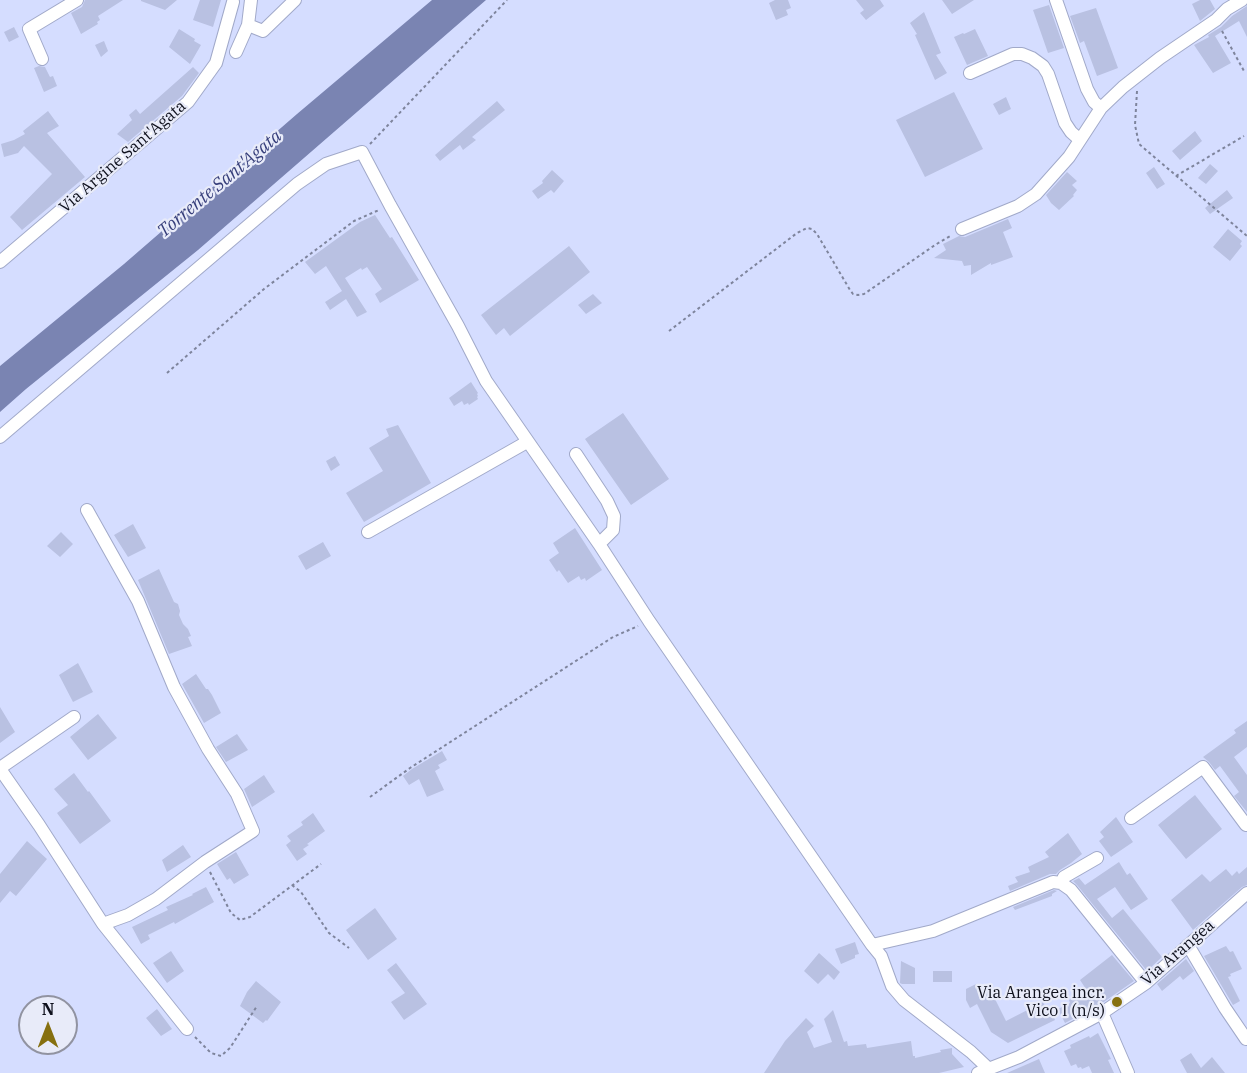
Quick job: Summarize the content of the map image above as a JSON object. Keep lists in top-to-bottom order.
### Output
{
  "streets": {
    "street": ["Via Argine Sant'Agata", "Via Arangea"]
  },
  "water": ["Torrente Sant'Agata"],
  "places": ["Via Arangea incr. Vico I (n/s)"],
  "north": "top"
}
